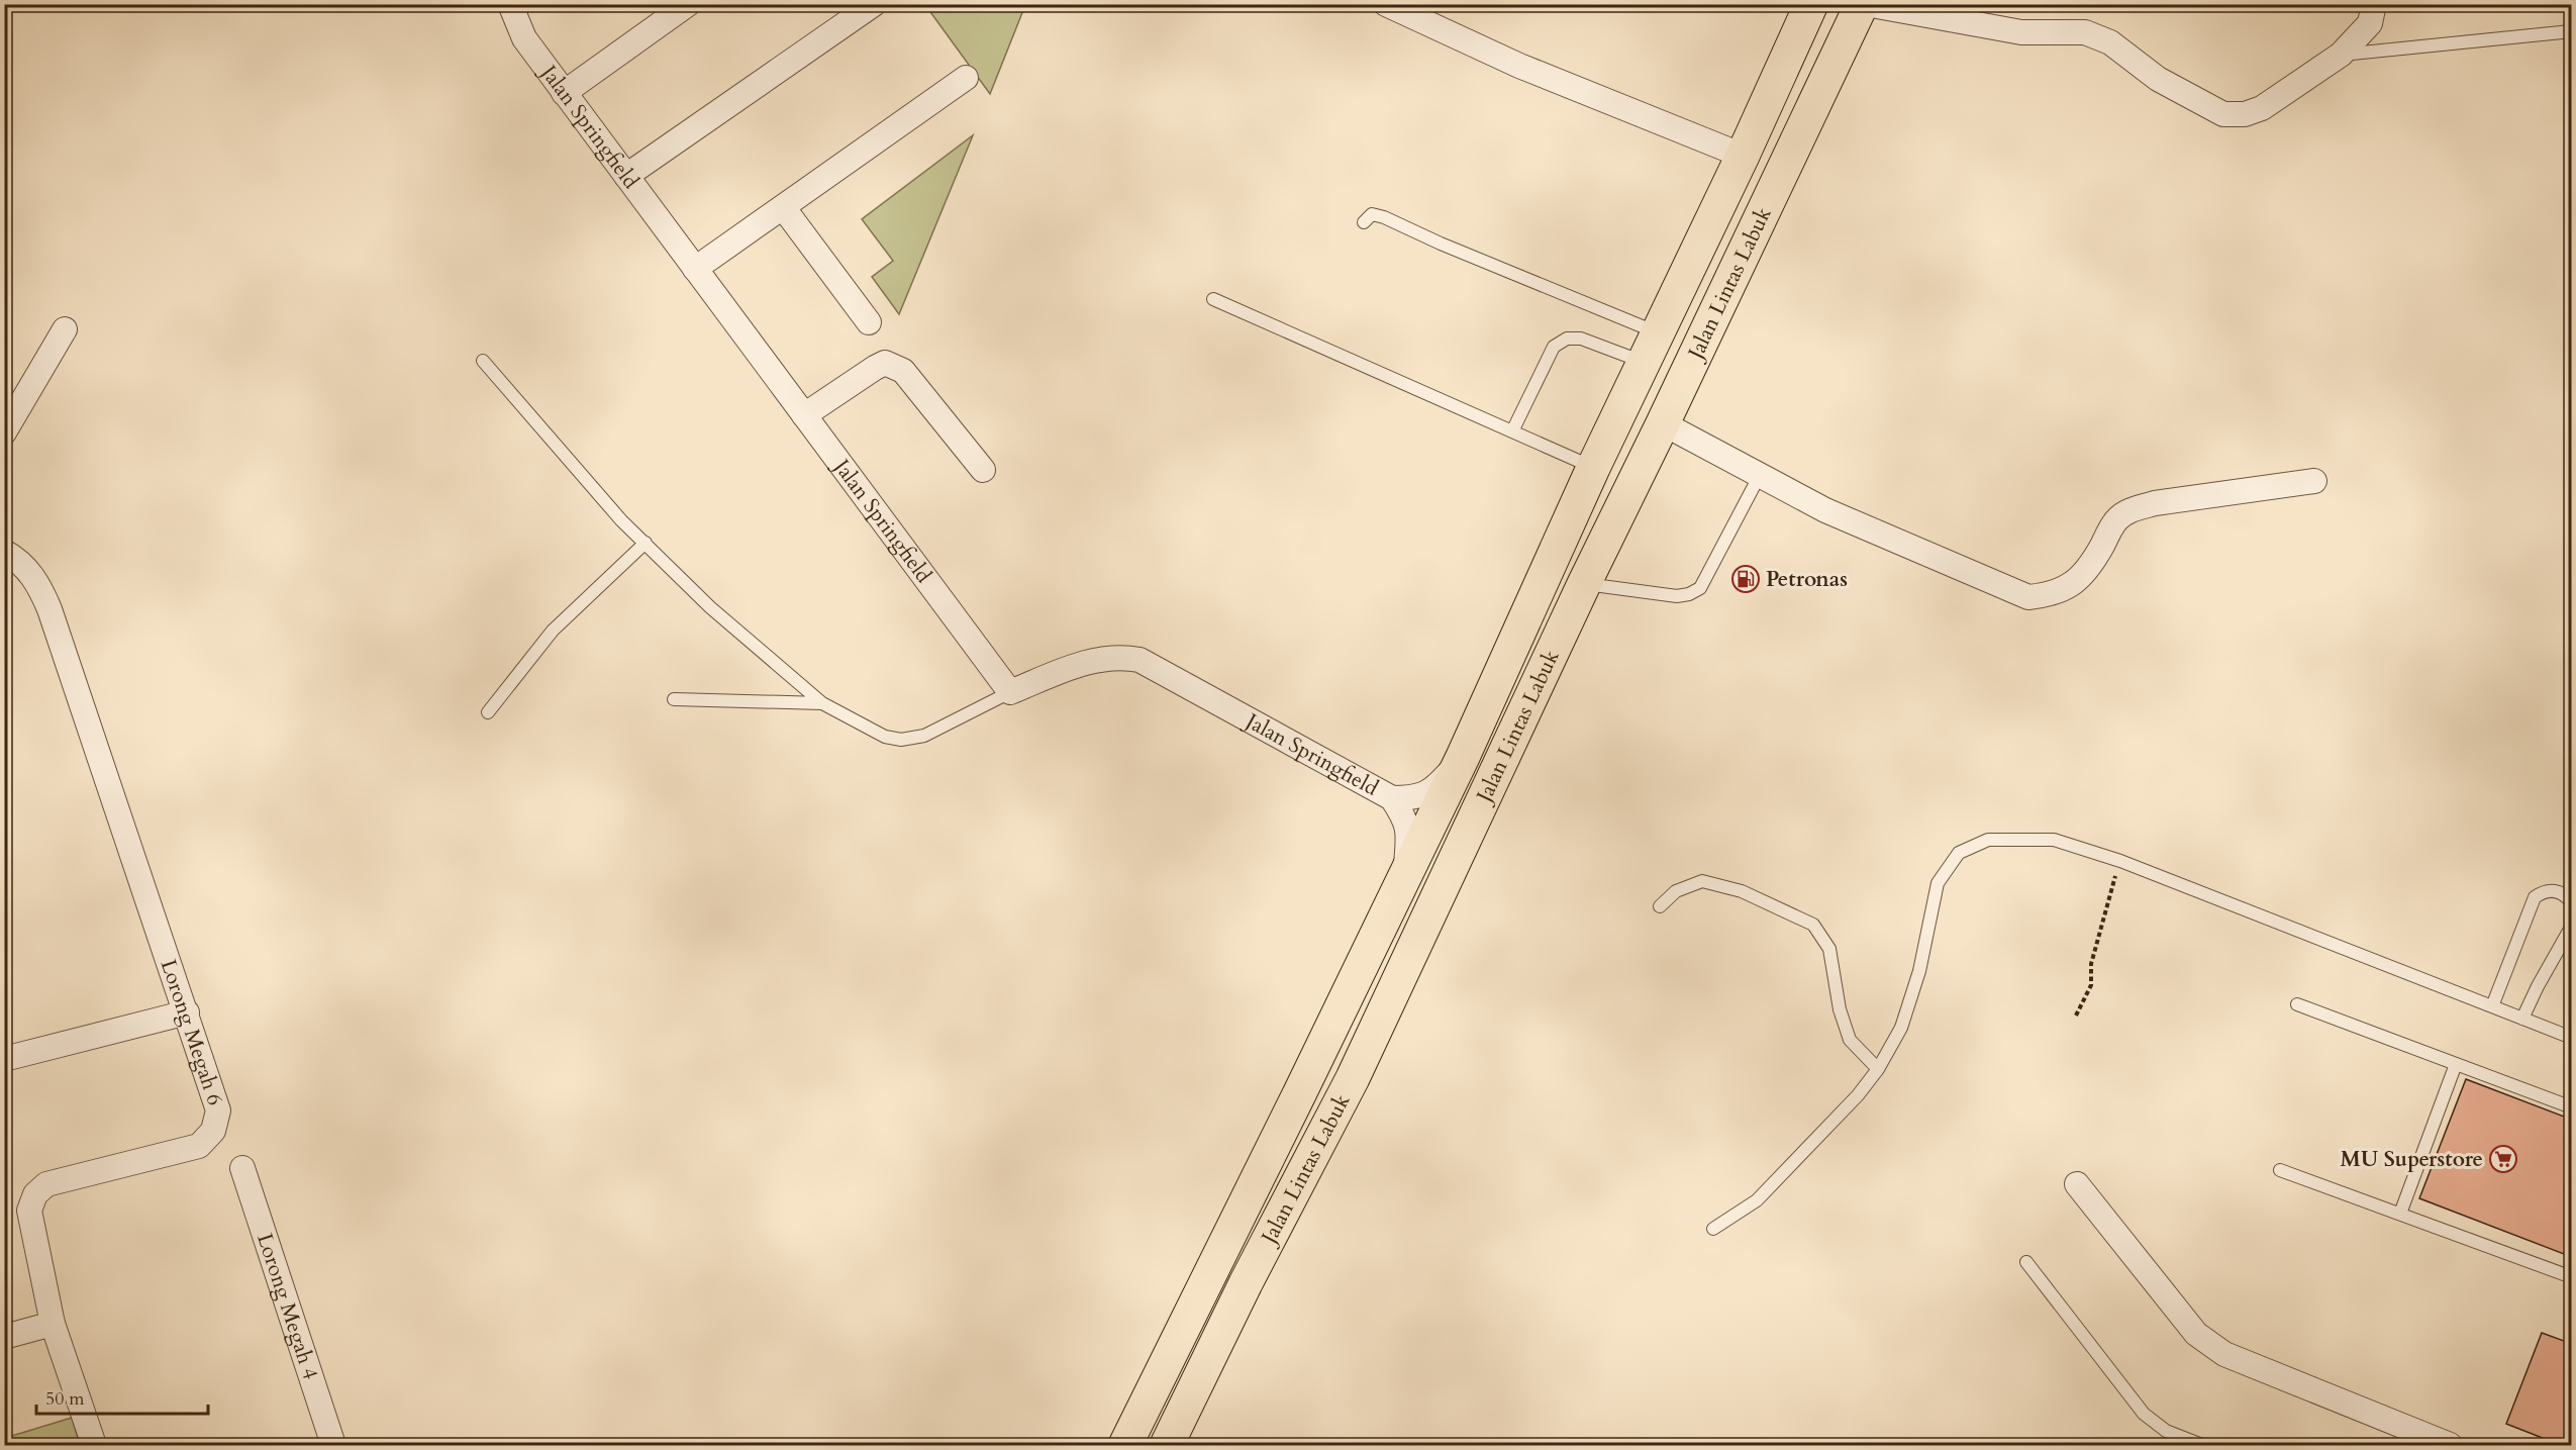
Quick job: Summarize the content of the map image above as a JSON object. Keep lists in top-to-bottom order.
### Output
{
  "streets": {
    "main road": ["Jalan Lintas Labuk"],
    "street": ["Jalan Springfield", "Lorong Megah 6", "Lorong Megah 4"]
  },
  "crossings": [
    ["Jalan Springfield", "Jalan Lintas Labuk"]
  ],
  "places": {
    "fuel station": ["Petronas"],
    "supermarket": ["MU Superstore"]
  },
  "scale_bar": "50 m"
}
